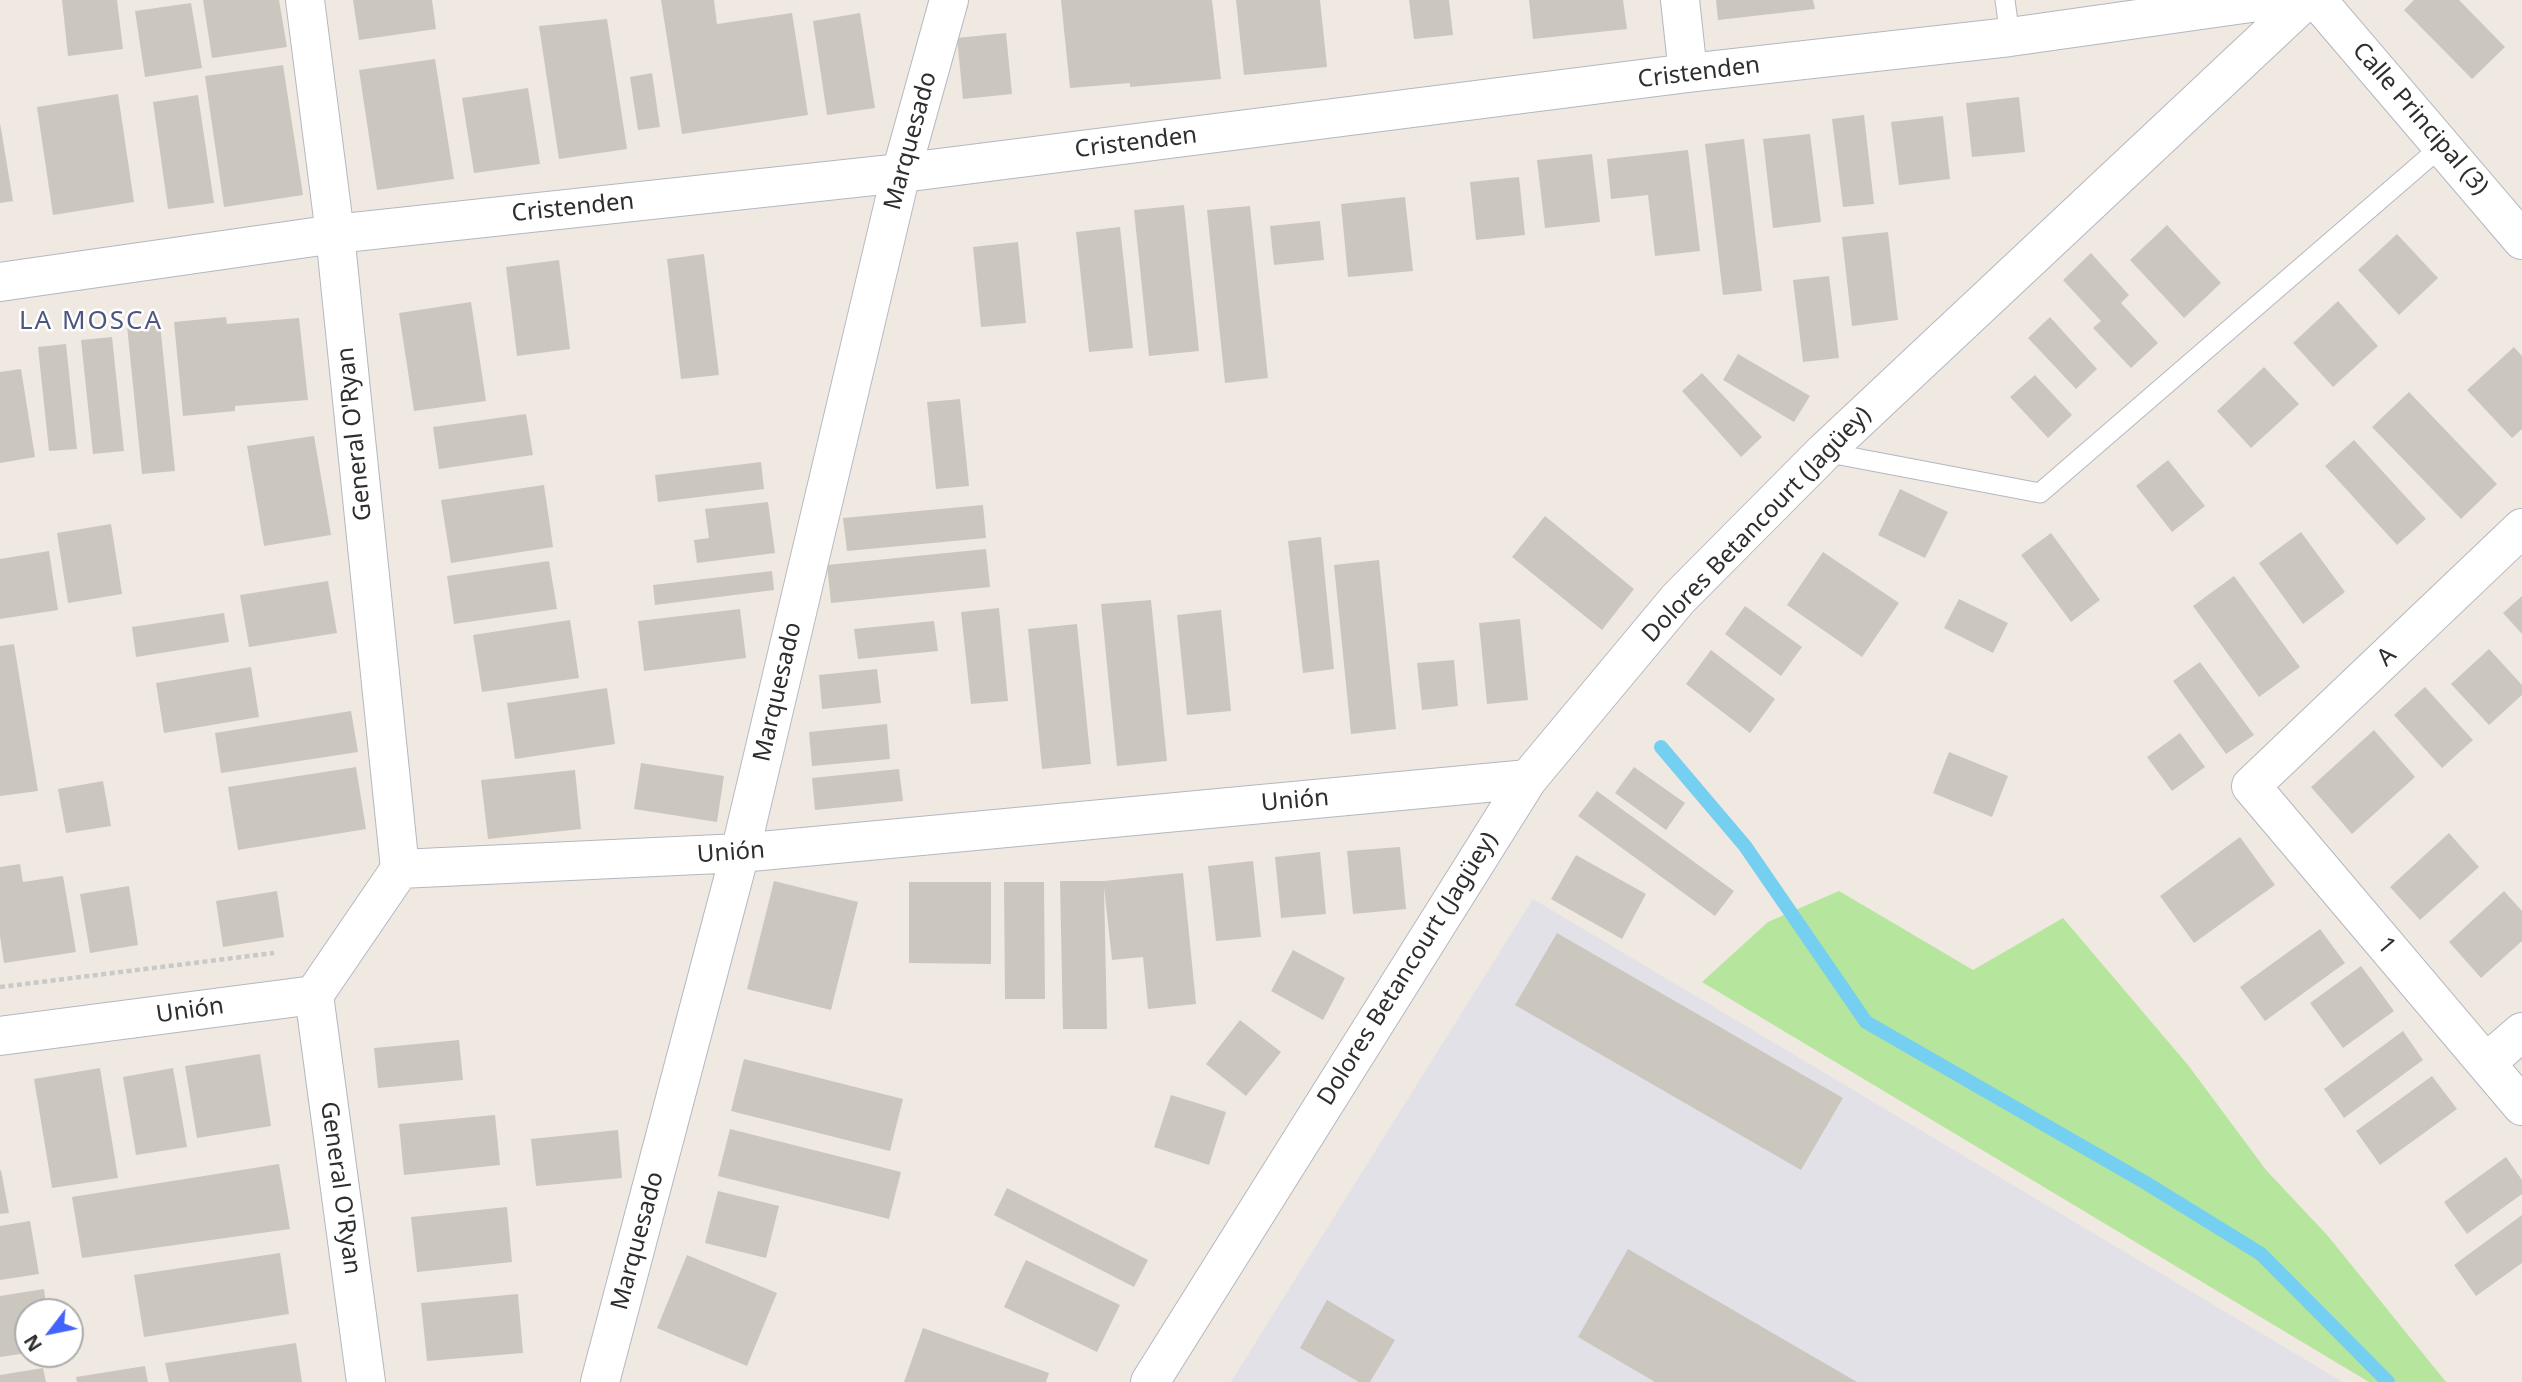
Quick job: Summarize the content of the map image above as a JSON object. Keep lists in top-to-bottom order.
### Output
{
  "streets": {
    "street": [
      "Cristenden",
      "Calle Principal (3)",
      "Marquesado",
      "General O'Ryan",
      "Dolores Betancourt (Jagüey)",
      "A",
      "Unión",
      "1"
    ]
  },
  "crossings": [
    ["Cristenden", "Marquesado"],
    ["Cristenden", "General O'Ryan"],
    ["Marquesado", "Unión"],
    ["General O'Ryan", "Unión"],
    ["Dolores Betancourt (Jagüey)", "Unión"],
    ["A", "1"]
  ],
  "districts": ["LA MOSCA"],
  "north": "bottom left"
}
